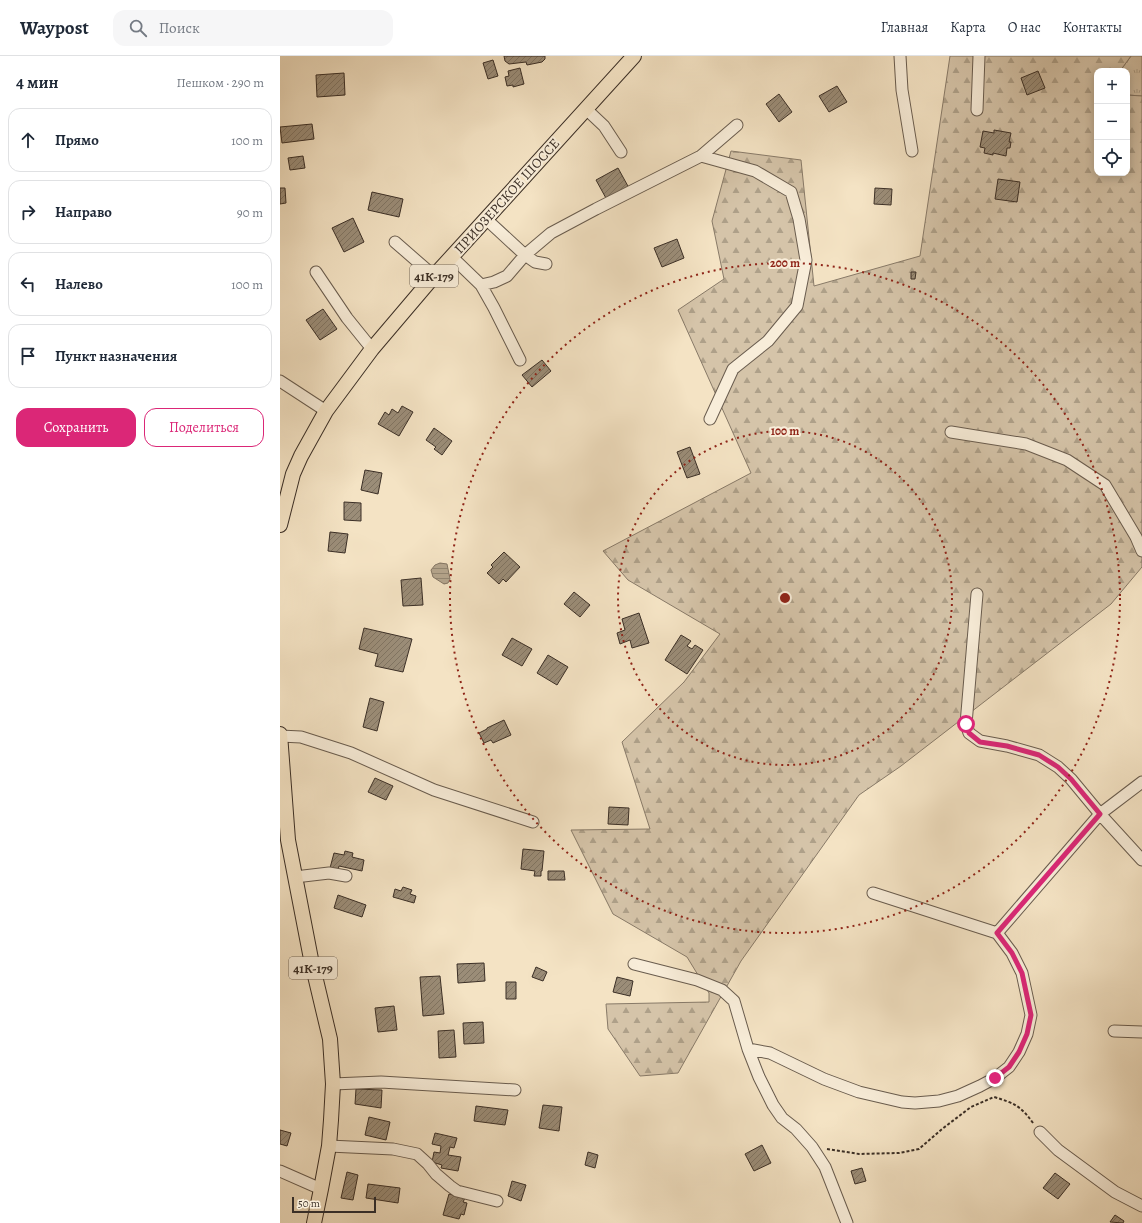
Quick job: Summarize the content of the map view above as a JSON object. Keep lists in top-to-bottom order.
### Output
{
  "streets": {
    "main road": ["ПРИОЗЕРСКОЕ ШОССЕ", "41К-179"]
  },
  "scale_bar": "50 m",
  "page": {
    "header": "Waypost",
    "search": "Поиск",
    "nav": [
      "Главная",
      "Карта",
      "О нас",
      "Контакты"
    ],
    "heading": ["4 мин", "Пешком · 290 m"],
    "map_buttons": ["+", "−"],
    "list": [
      ["Прямо", "100 m"],
      ["Направо", "90 m"],
      ["Налево", "100 m"],
      "Пункт назначения"
    ],
    "buttons": ["Сохранить", "Поделиться"],
    "scale": "50 m"
  },
  "rings": ["200 m", "100 m"]
}
